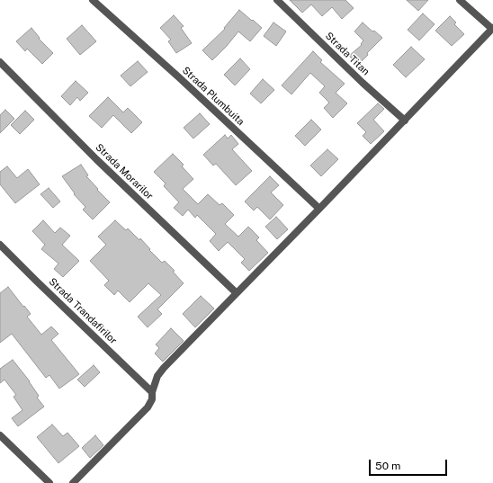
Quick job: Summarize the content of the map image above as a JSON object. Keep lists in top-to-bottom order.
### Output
{
  "streets": {
    "street": [
      "Strada Titan",
      "Strada Plumbuita",
      "Strada Morarilor",
      "Strada Trandafirilor"
    ]
  },
  "scale_bar": "50 m"
}
